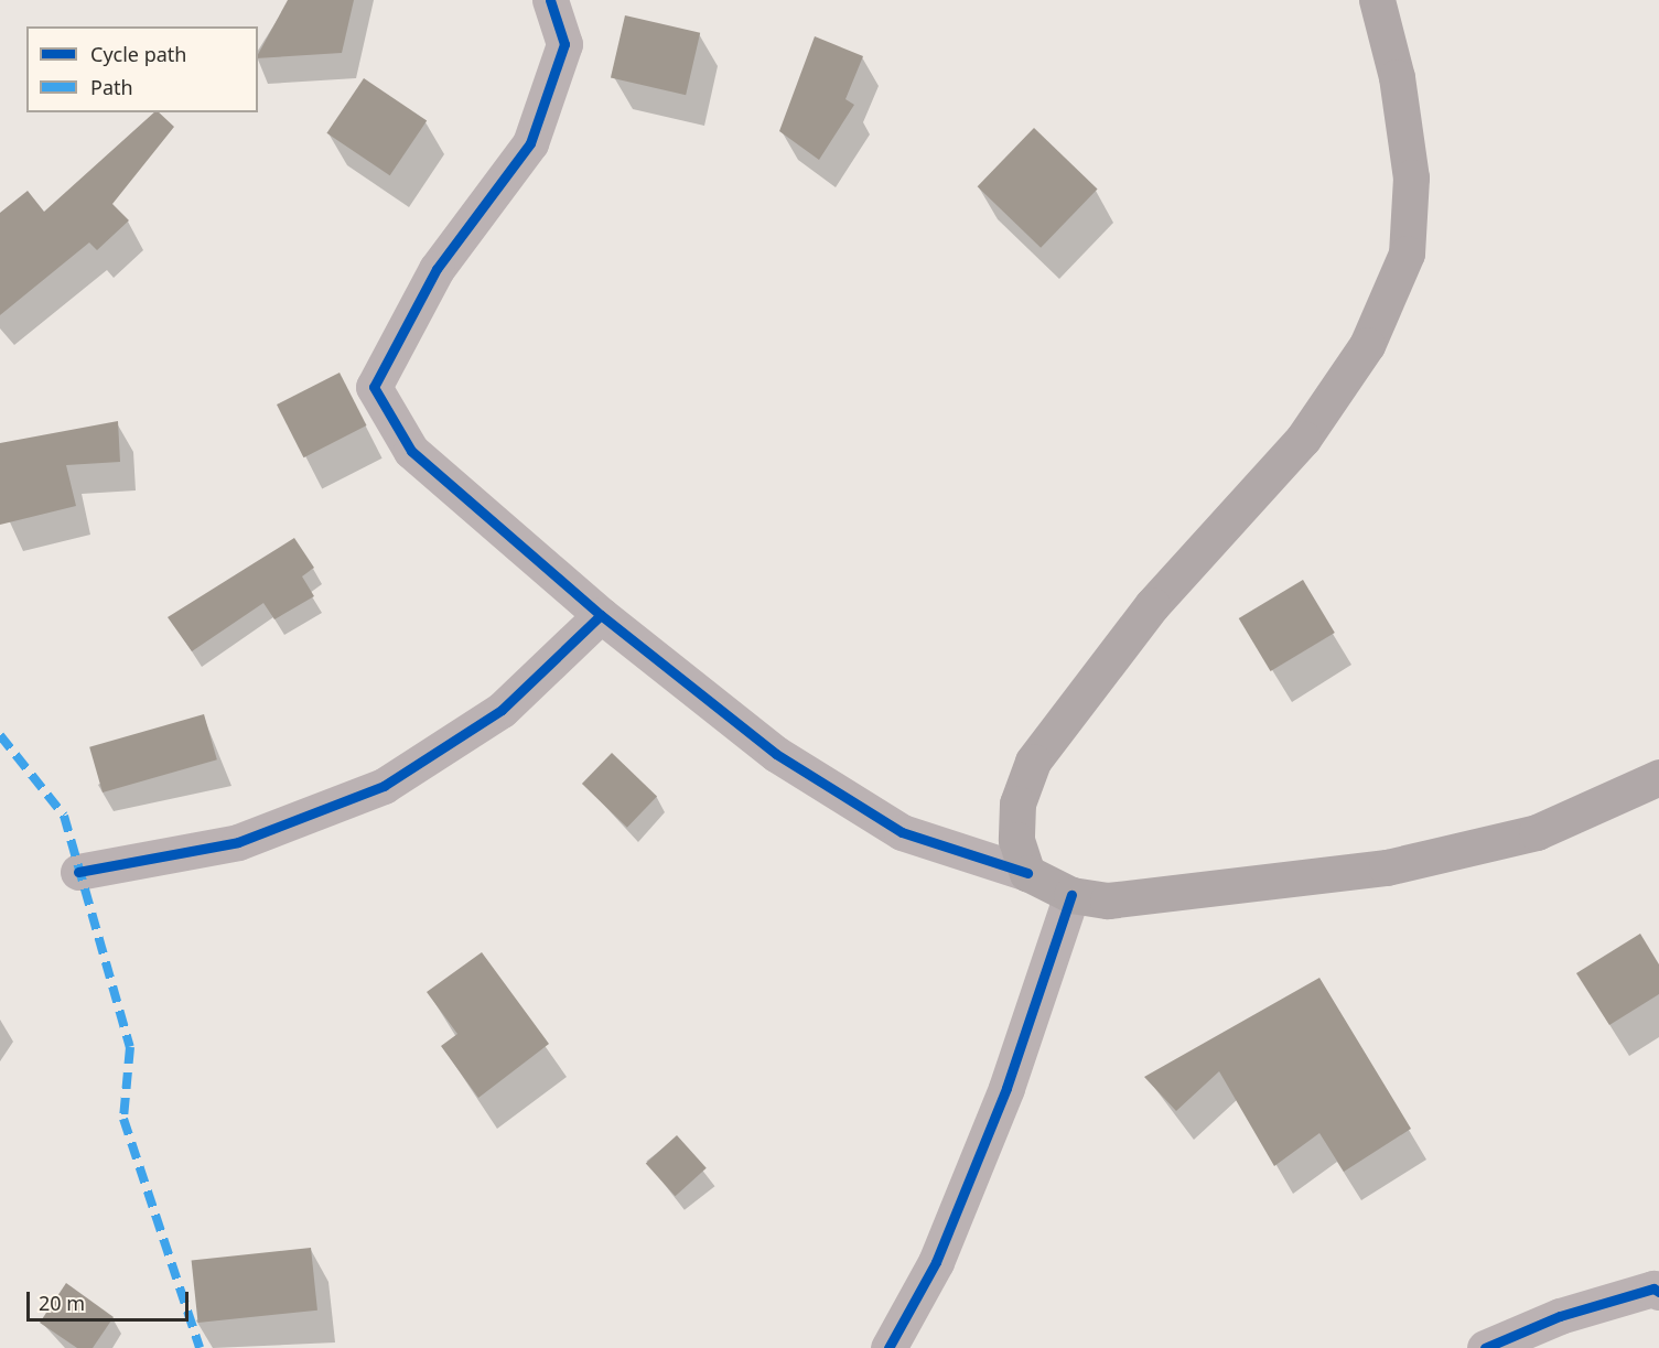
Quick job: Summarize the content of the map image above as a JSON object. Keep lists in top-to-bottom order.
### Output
{
  "legend": ["Cycle path", "Path"],
  "scale_bar": "20 m"
}
